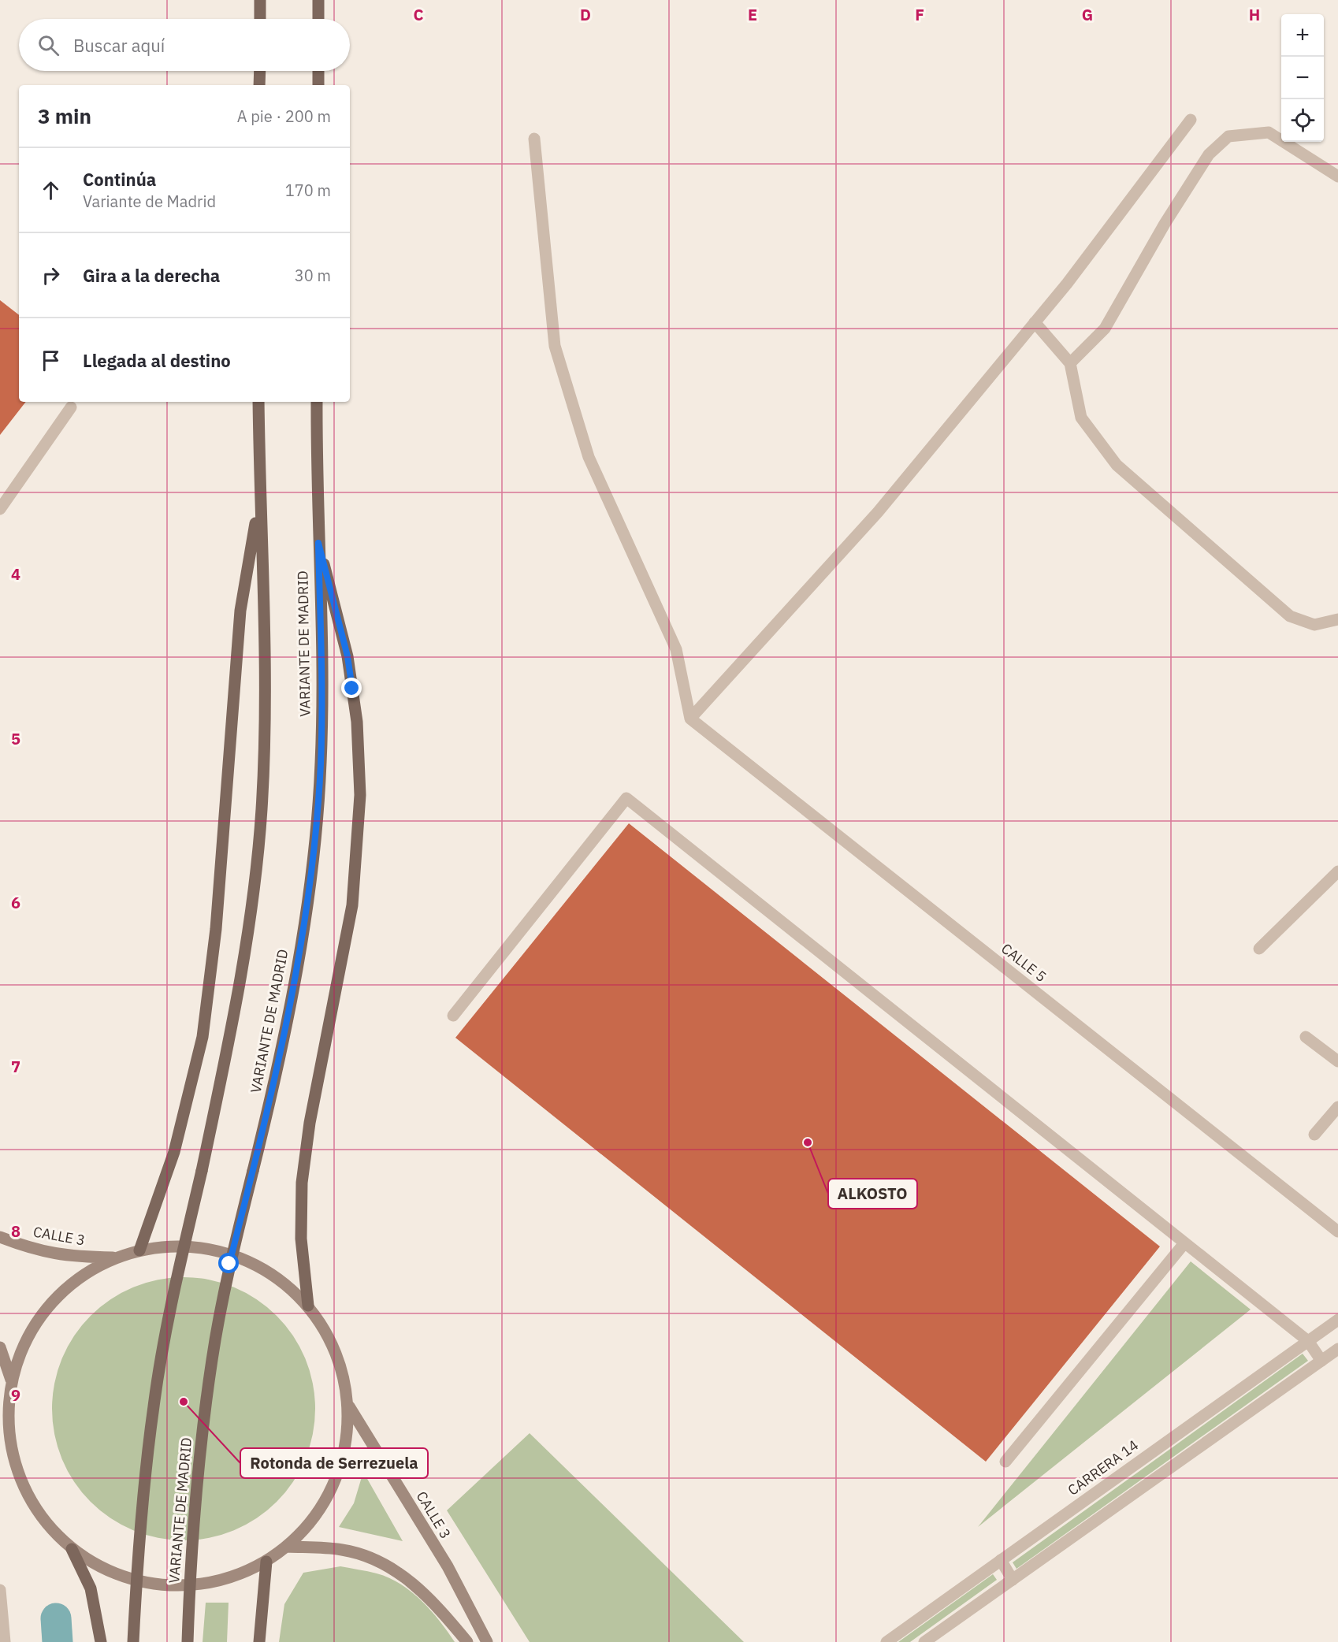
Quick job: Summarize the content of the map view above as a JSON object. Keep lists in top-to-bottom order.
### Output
{
  "streets": {
    "main road": ["VARIANTE DE MADRID", "CALLE 3"],
    "street": ["CALLE 5", "CARRERA 14"]
  },
  "places": ["ALKOSTO", "Rotonda de Serrezuela"],
  "page": {
    "map_buttons": ["+", "−"],
    "search": "Buscar aquí",
    "heading": ["3 min", "A pie · 200 m"],
    "list": [
      ["Continúa", "Variante de Madrid", "170 m"],
      ["Gira a la derecha", "30 m"],
      "Llegada al destino"
    ]
  },
  "grid": {
    "columns": [
      "C",
      "D",
      "E",
      "F",
      "G",
      "H"
    ],
    "rows": [
      "4",
      "5",
      "6",
      "7",
      "8",
      "9"
    ]
  }
}
